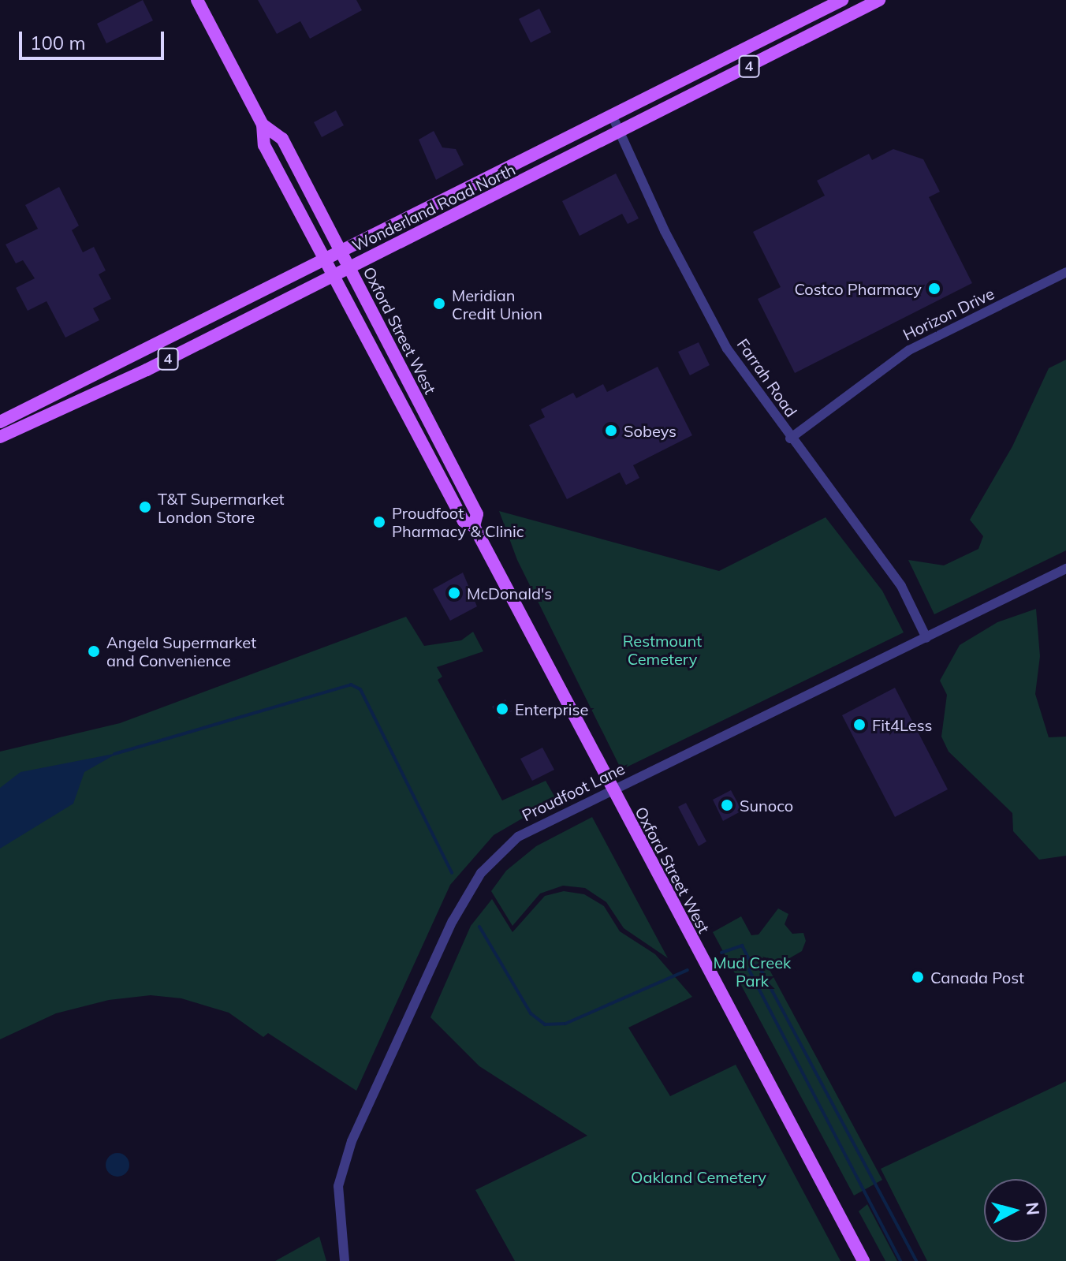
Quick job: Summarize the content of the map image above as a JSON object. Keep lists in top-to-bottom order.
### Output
{
  "streets": {
    "main road": ["4", "Wonderland Road North", "Oxford Street West"],
    "street": ["Horizon Drive", "Farrah Road", "Proudfoot Lane"]
  },
  "crossings": [
    ["Wonderland Road North", "Oxford Street West"],
    ["Wonderland Road North", "Farrah Road"],
    ["Horizon Drive", "Farrah Road"],
    ["Oxford Street West", "Proudfoot Lane"],
    ["Farrah Road", "Proudfoot Lane"]
  ],
  "parks": ["Restmount Cemetery", "Mud Creek Park", "Oakland Cemetery"],
  "places": [
    "Costco Pharmacy",
    "Meridian Credit Union",
    "Sobeys",
    "T&T Supermarket London Store",
    "Proudfoot Pharmacy & Clinic",
    "McDonald's",
    "Angela Supermarket and Convenience",
    "Enterprise",
    "Fit4Less",
    "Sunoco",
    "Canada Post"
  ],
  "scale_bar": "100 m",
  "north": "right"
}
